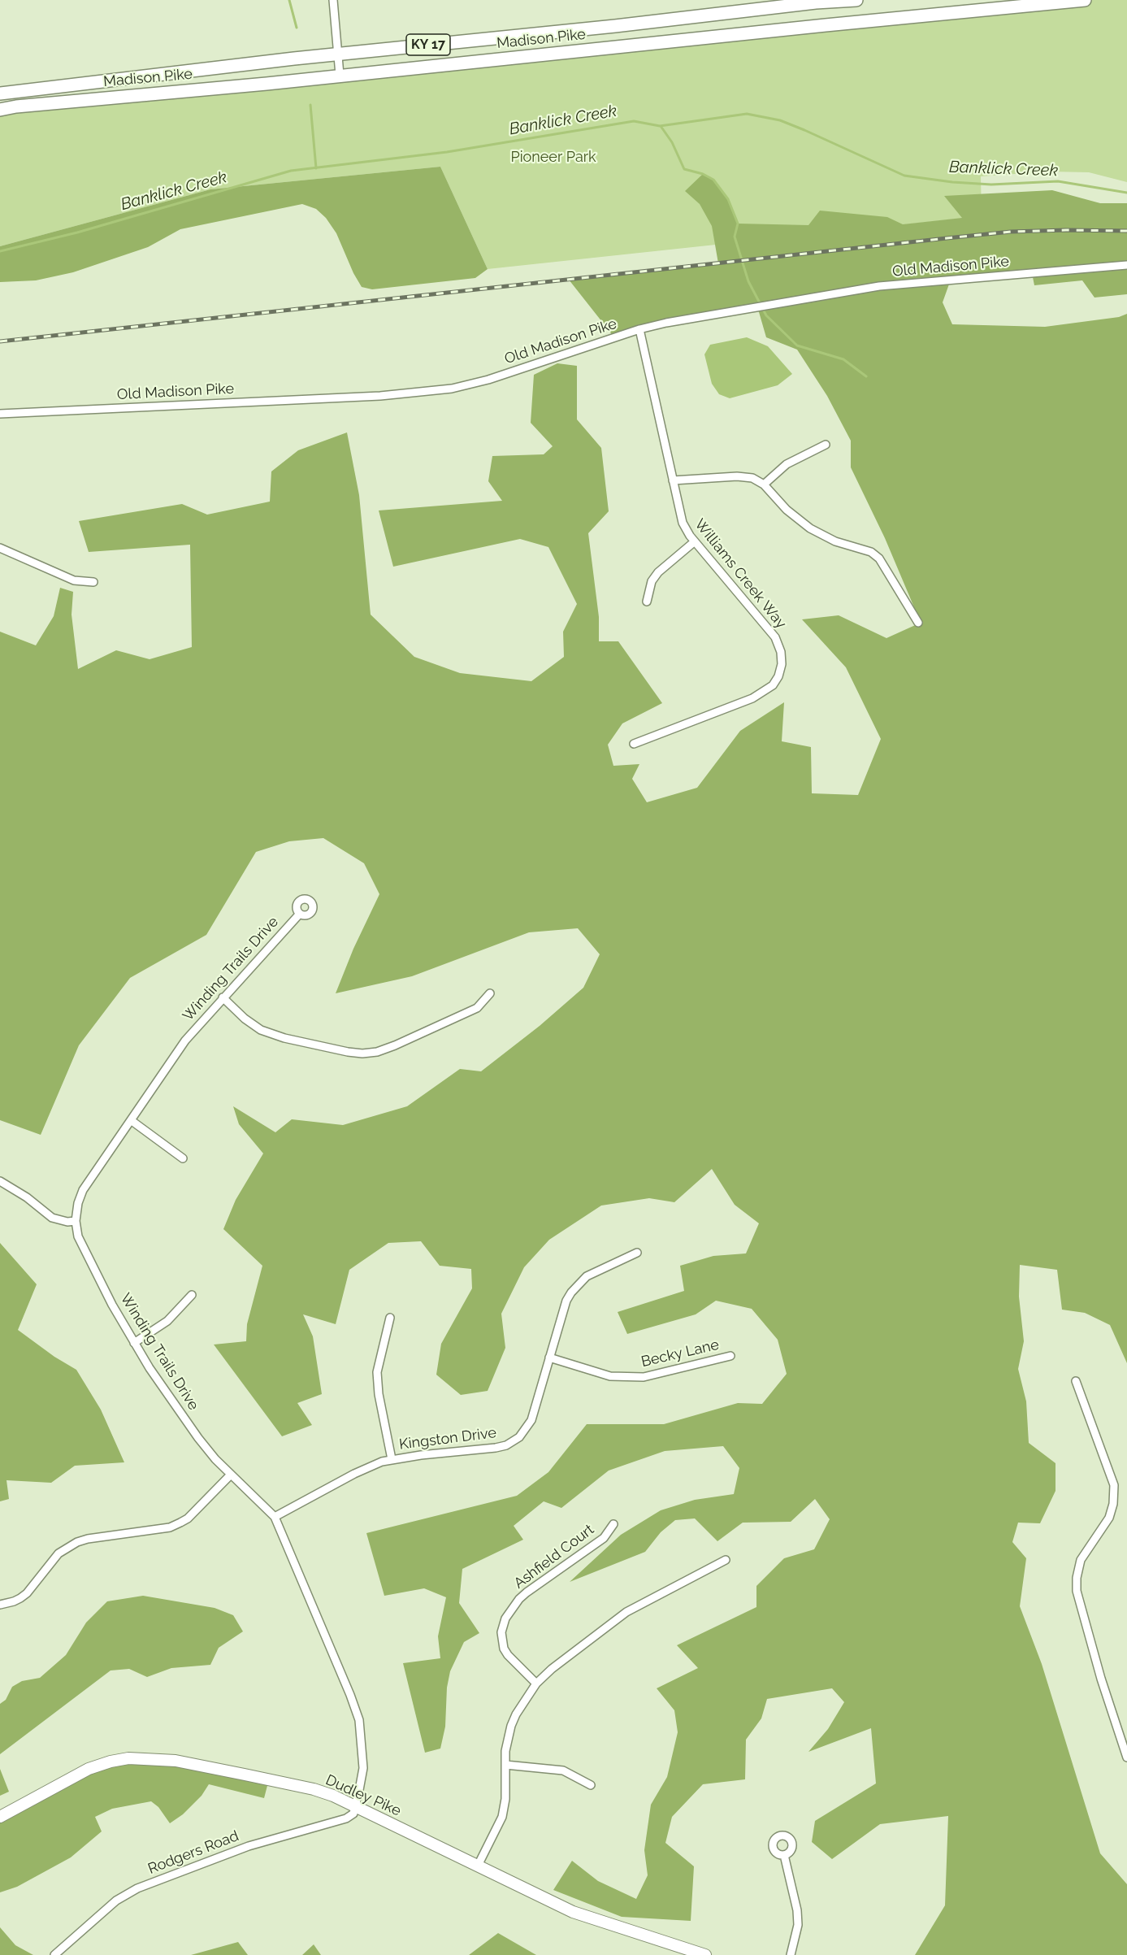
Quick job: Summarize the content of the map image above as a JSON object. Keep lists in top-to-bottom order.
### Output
{
  "streets": {
    "main road": ["Madison Pike", "KY 17"],
    "street": [
      "Old Madison Pike",
      "Williams Creek Way",
      "Winding Trails Drive",
      "Becky Lane",
      "Kingston Drive",
      "Ashfield Court",
      "Dudley Pike",
      "Rodgers Road"
    ]
  },
  "crossings": [
    ["Old Madison Pike", "Williams Creek Way"],
    ["Winding Trails Drive", "Kingston Drive"],
    ["Winding Trails Drive", "Dudley Pike"],
    ["Winding Trails Drive", "Rodgers Road"],
    ["Becky Lane", "Kingston Drive"],
    ["Dudley Pike", "Rodgers Road"]
  ],
  "water": ["Banklick Creek"],
  "parks": ["Pioneer Park"]
}
